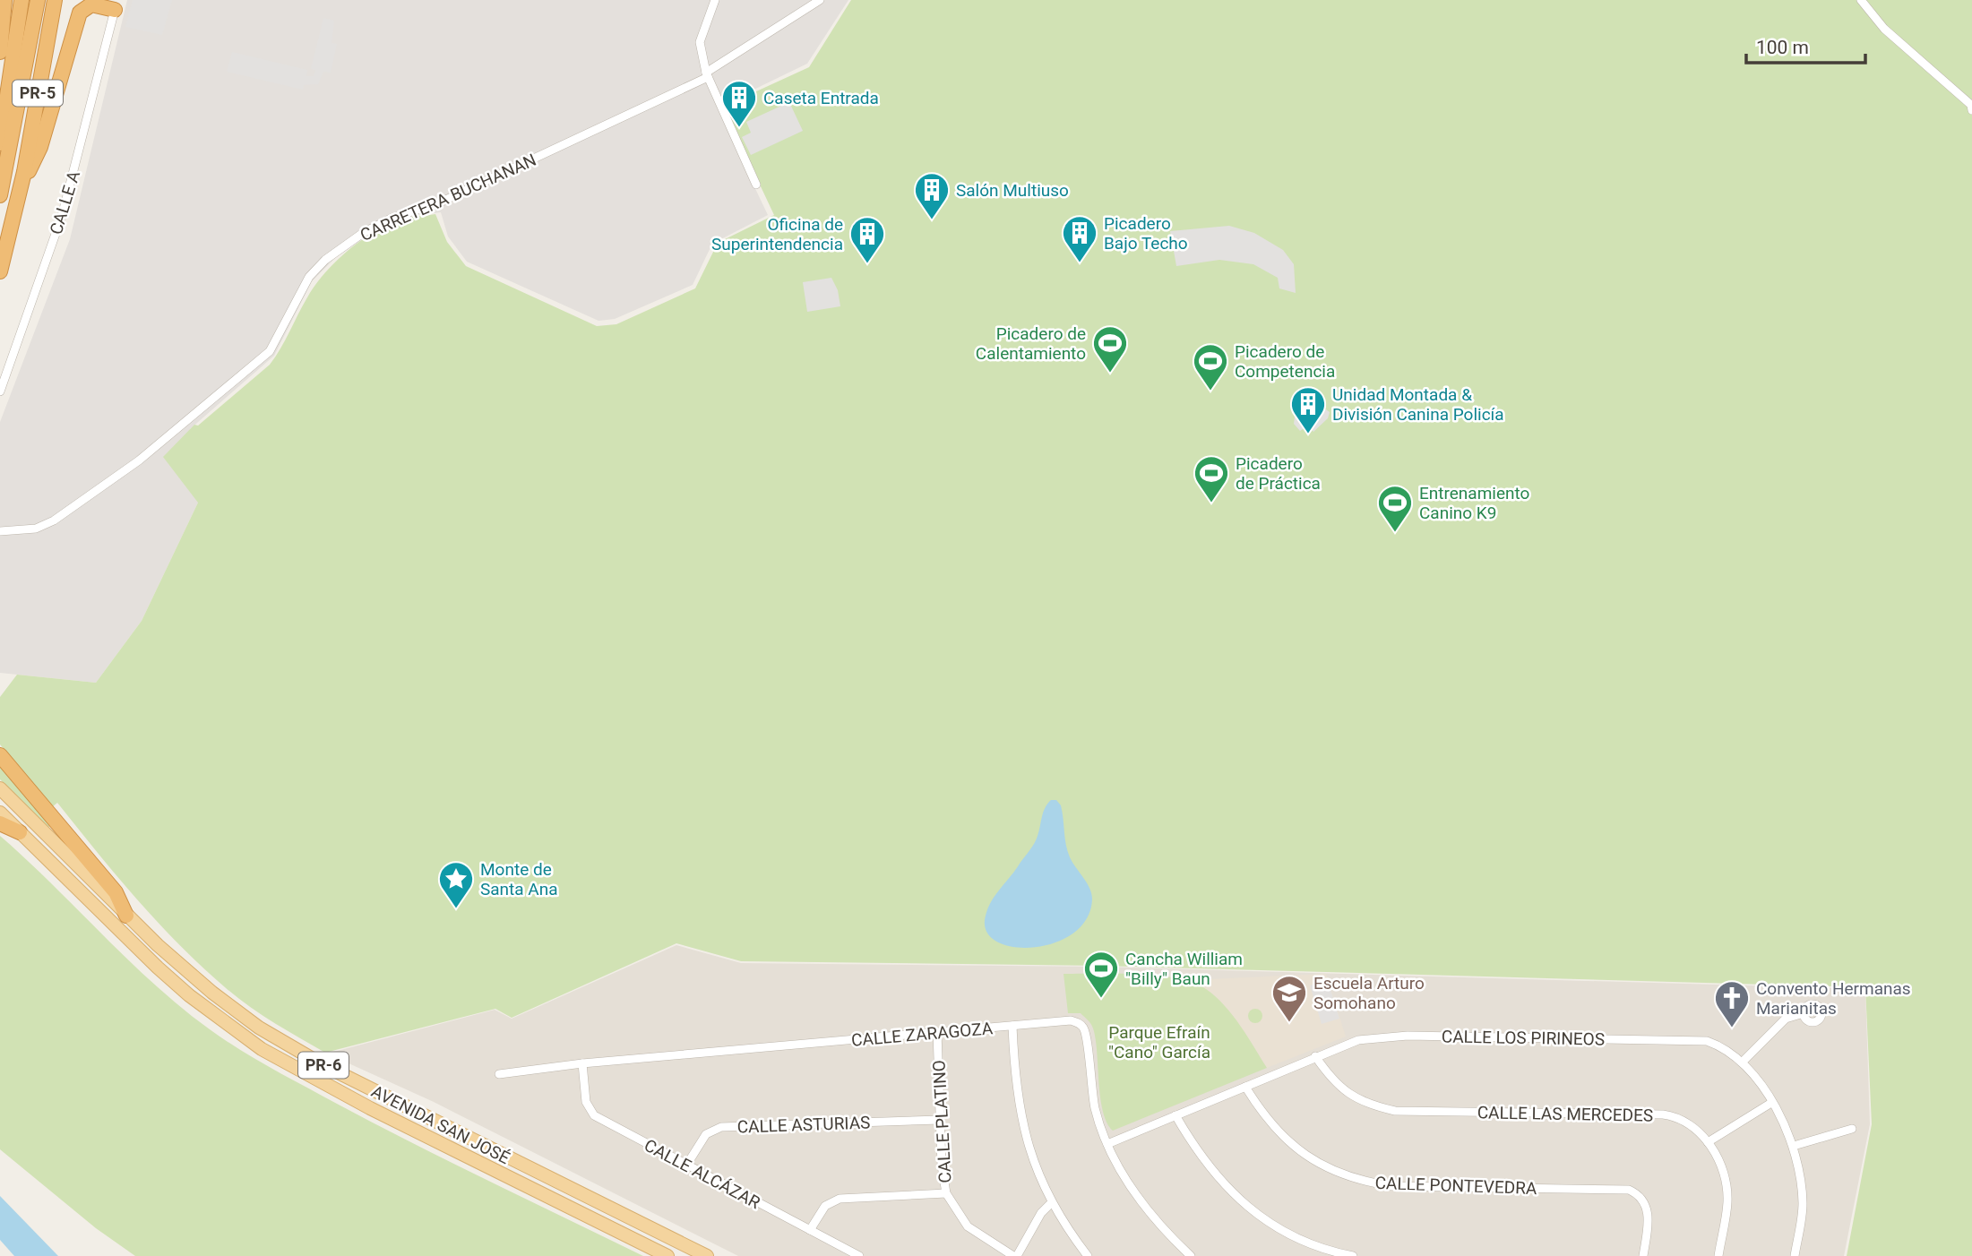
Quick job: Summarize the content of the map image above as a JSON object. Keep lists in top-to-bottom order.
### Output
{
  "streets": {
    "highway": ["PR-5"],
    "main road": ["PR-6", "AVENIDA SAN JOSÉ"],
    "street": [
      "CARRETERA BUCHANAN",
      "CALLE A",
      "CALLE ZARAGOZA",
      "CALLE LOS PIRINEOS",
      "CALLE LAS MERCEDES",
      "CALLE PLATINO",
      "CALLE ASTURIAS",
      "CALLE ALCÁZAR",
      "CALLE PONTEVEDRA"
    ]
  },
  "crossings": [
    ["CALLE ZARAGOZA", "CALLE LOS PIRINEOS"],
    ["CALLE ZARAGOZA", "CALLE PLATINO"],
    ["CALLE ZARAGOZA", "CALLE ALCÁZAR"],
    ["CALLE LOS PIRINEOS", "CALLE LAS MERCEDES"],
    ["CALLE LOS PIRINEOS", "CALLE PONTEVEDRA"],
    ["CALLE PLATINO", "CALLE ASTURIAS"],
    ["CALLE ASTURIAS", "CALLE ALCÁZAR"]
  ],
  "parks": ["Parque Efraín \"Cano\" García"],
  "places": {
    "building": [
      "Caseta Entrada",
      "Salón Multiuso",
      "Picadero Bajo Techo",
      "Oficina de Superintendencia",
      "Unidad Montada & División Canina Policía"
    ],
    "sports": [
      "Picadero de Calentamiento",
      "Picadero de Competencia",
      "Picadero de Práctica",
      "Entrenamiento Canino K9",
      "Cancha William \"Billy\" Baun"
    ],
    "place": ["Monte de Santa Ana"],
    "school or university": ["Escuela Arturo Somohano"],
    "church": ["Convento Hermanas Marianitas"]
  },
  "scale_bar": "100 m"
}
